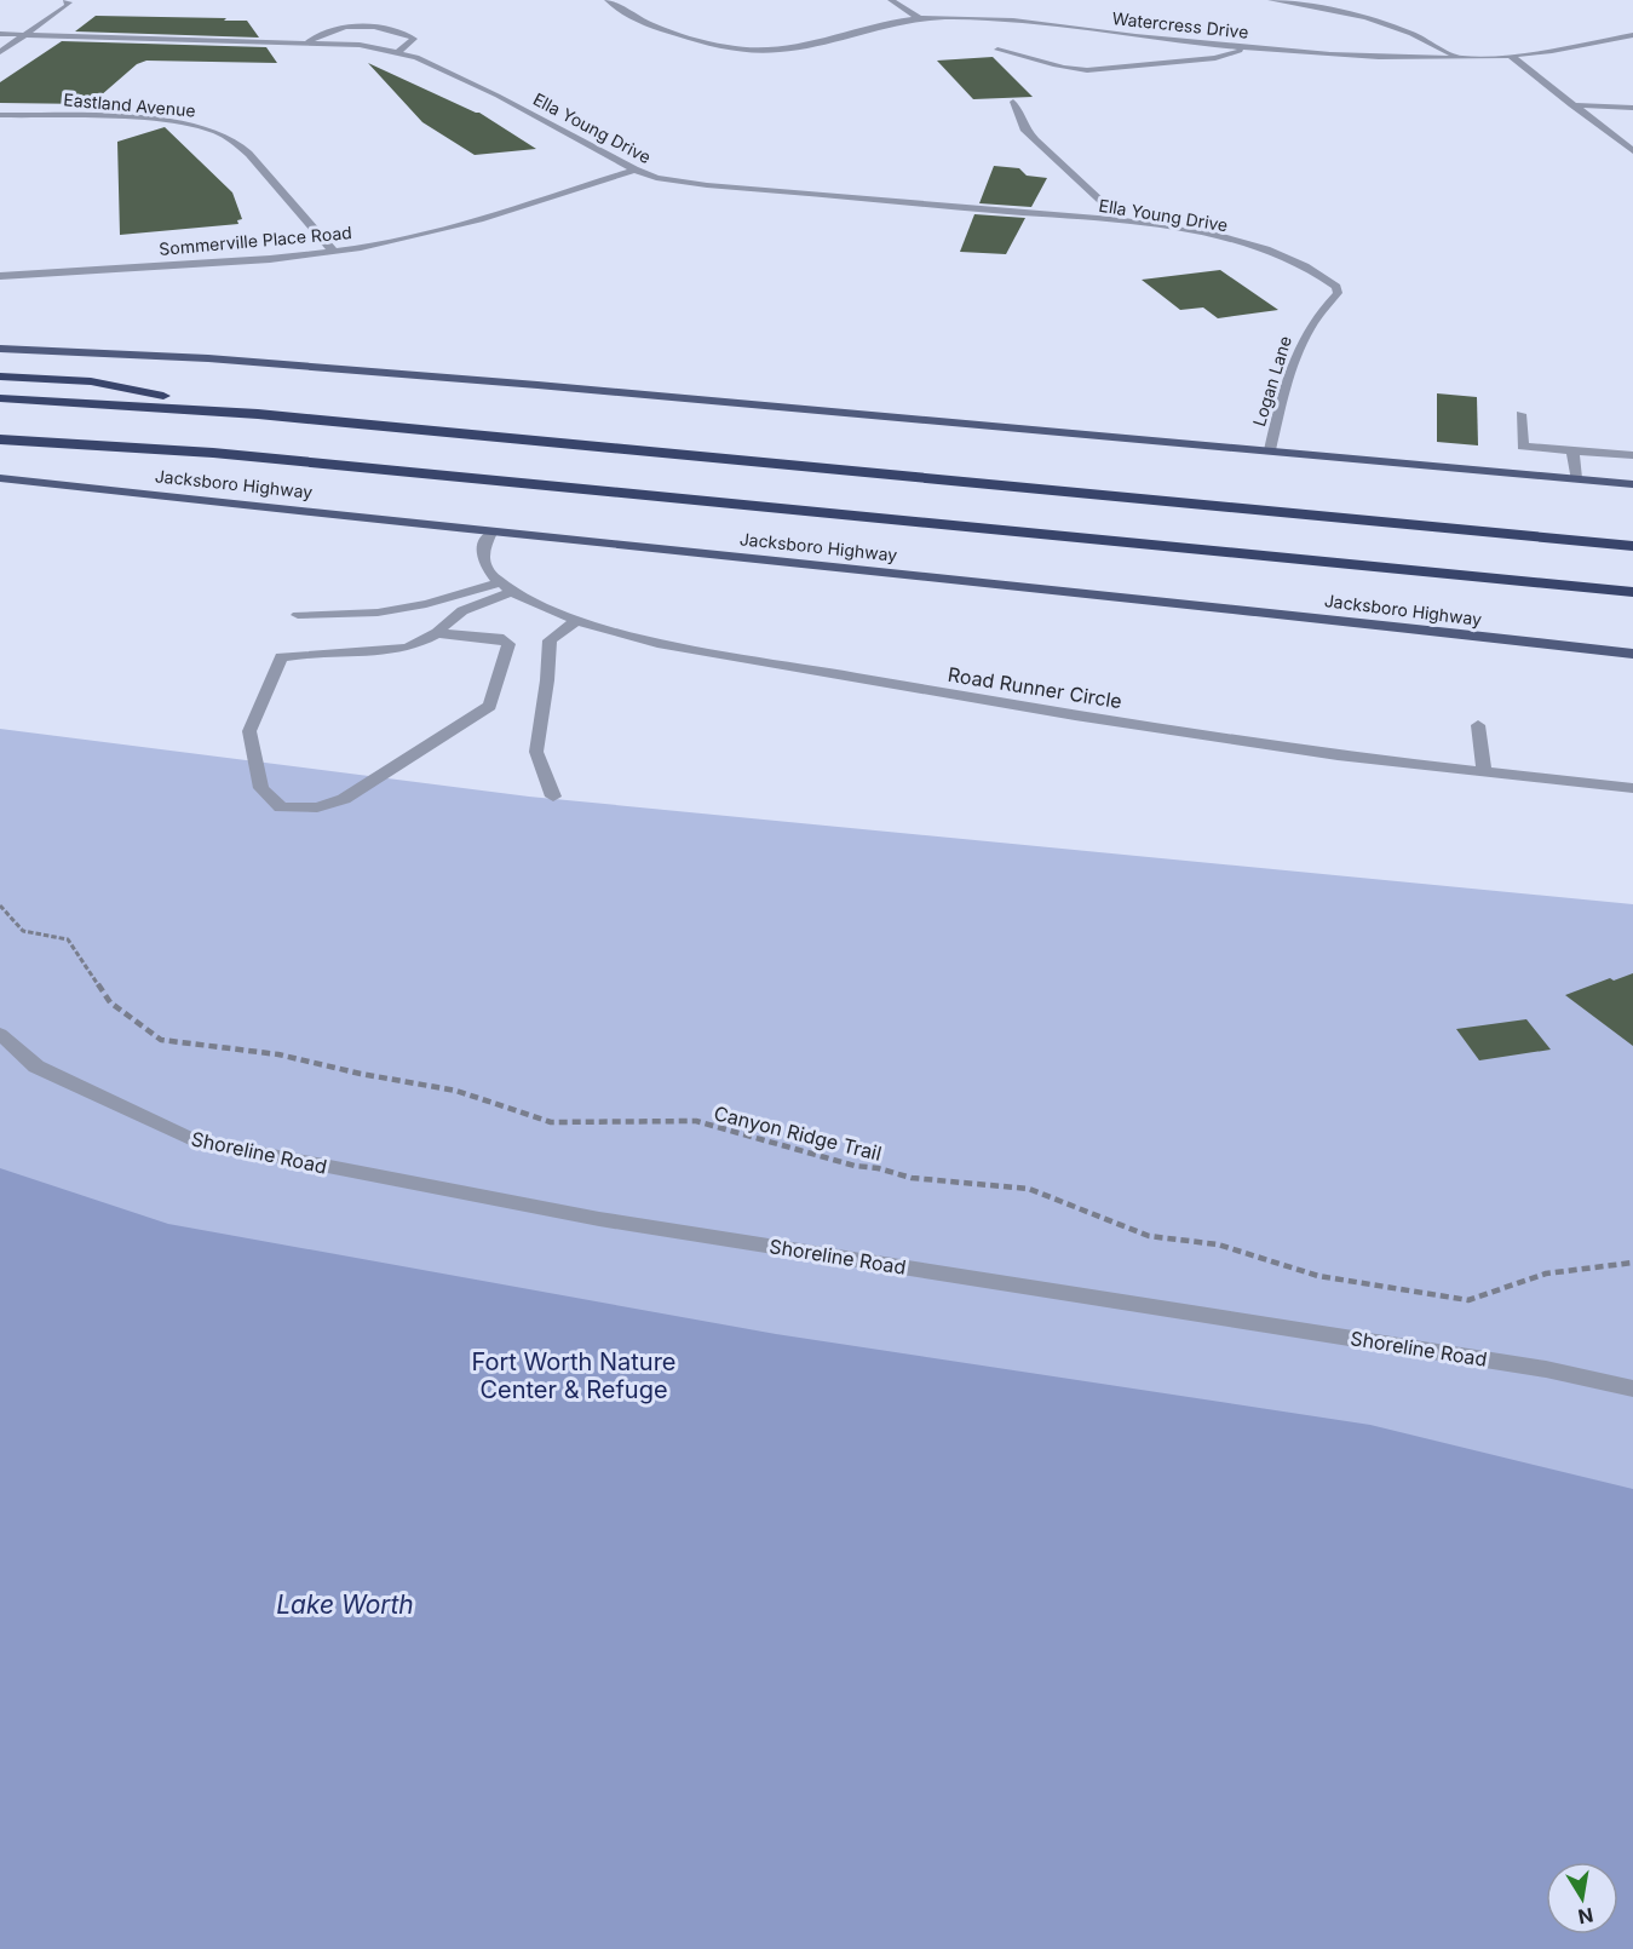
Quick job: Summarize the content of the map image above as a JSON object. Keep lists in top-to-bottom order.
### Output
{
  "streets": {
    "highway": ["Jacksboro Highway"],
    "street": [
      "Watercress Drive",
      "Eastland Avenue",
      "Ella Young Drive",
      "Sommerville Place Road",
      "Logan Lane",
      "Road Runner Circle",
      "Shoreline Road"
    ],
    "path": ["Canyon Ridge Trail"]
  },
  "crossings": [
    ["Eastland Avenue", "Sommerville Place Road"],
    ["Ella Young Drive", "Sommerville Place Road"],
    ["Ella Young Drive", "Logan Lane"],
    ["Jacksboro Highway", "Road Runner Circle"]
  ],
  "water": ["Lake Worth"],
  "parks": ["Fort Worth Nature Center & Refuge"],
  "north": "bottom"
}
